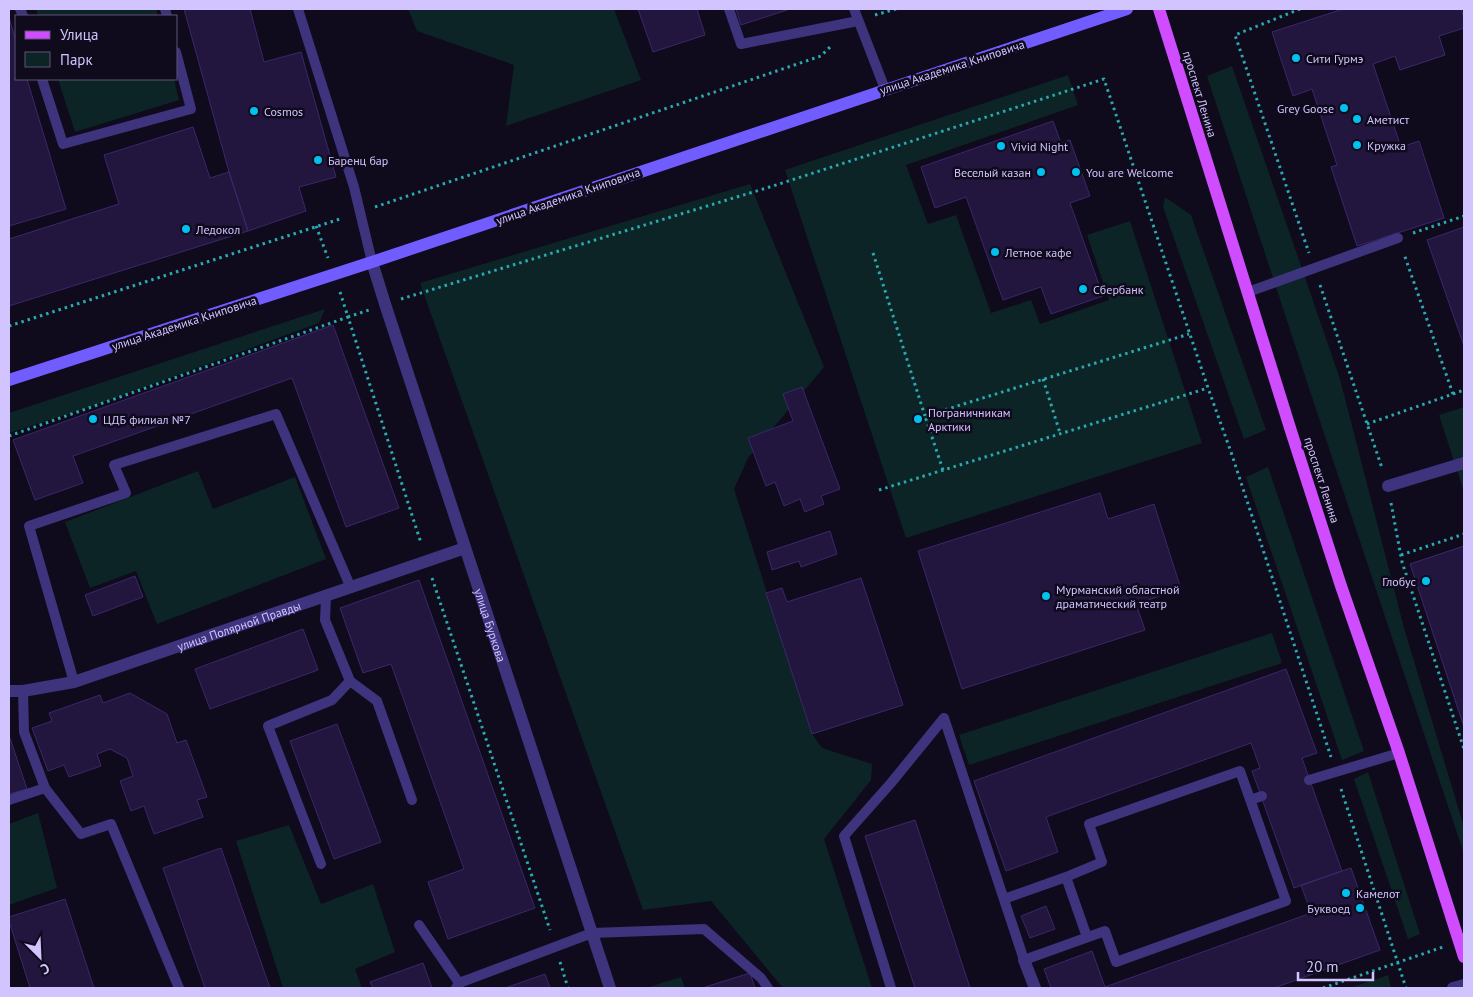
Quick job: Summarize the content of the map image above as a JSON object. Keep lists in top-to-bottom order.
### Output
{
  "streets": {
    "main road": ["улица Академика Книповича", "проспект Ленина"],
    "street": ["улица Буркова", "улица Полярной Правды"]
  },
  "crossings": [
    ["улица Академика Книповича", "улица Буркова"],
    ["улица Буркова", "улица Полярной Правды"]
  ],
  "places": [
    "Сити Гурмэ",
    "Grey Goose",
    "Cosmos",
    "Аметист",
    "Кружка",
    "Vivid Night",
    "Баренц бар",
    "Веселый казан",
    "You are Welcome",
    "Ледокол",
    "Летное кафе",
    "Сбербанк",
    "ЦДБ филиал №7",
    "Пограничникам Арктики",
    "Глобус",
    "Мурманский областной драматический театр",
    "Камелот",
    "Буквоед"
  ],
  "legend": ["Улица", "Парк"],
  "scale_bar": "20 m",
  "north": "bottom right"
}
